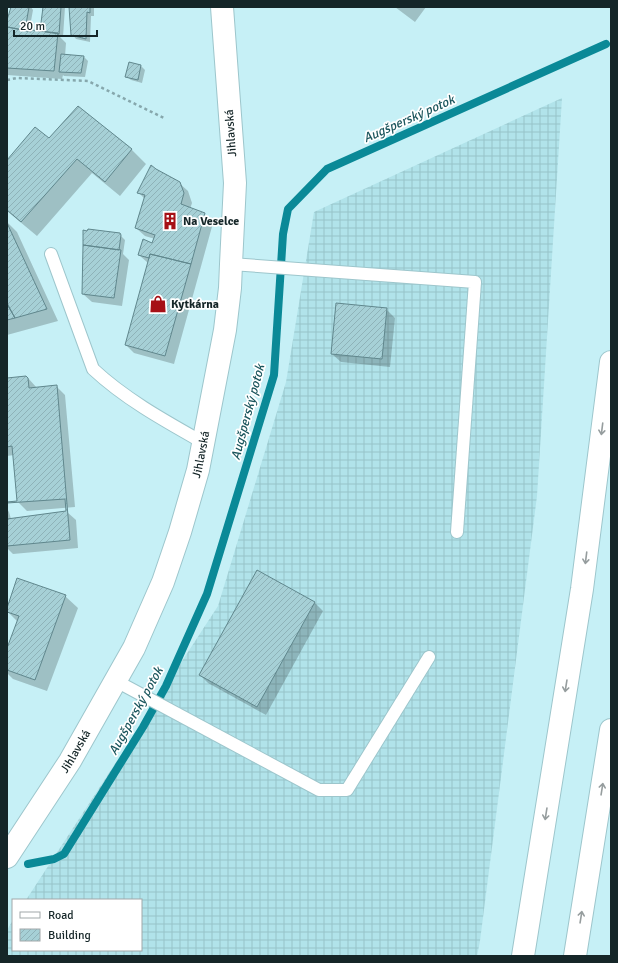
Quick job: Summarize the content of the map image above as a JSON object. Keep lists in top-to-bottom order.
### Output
{
  "streets": {
    "main road": ["Jihlavská"]
  },
  "water": ["Augšperský potok"],
  "places": {
    "building": ["Na Veselce"],
    "shop": ["Kytkárna"]
  },
  "legend": ["Road", "Building"],
  "scale_bar": "20 m"
}
